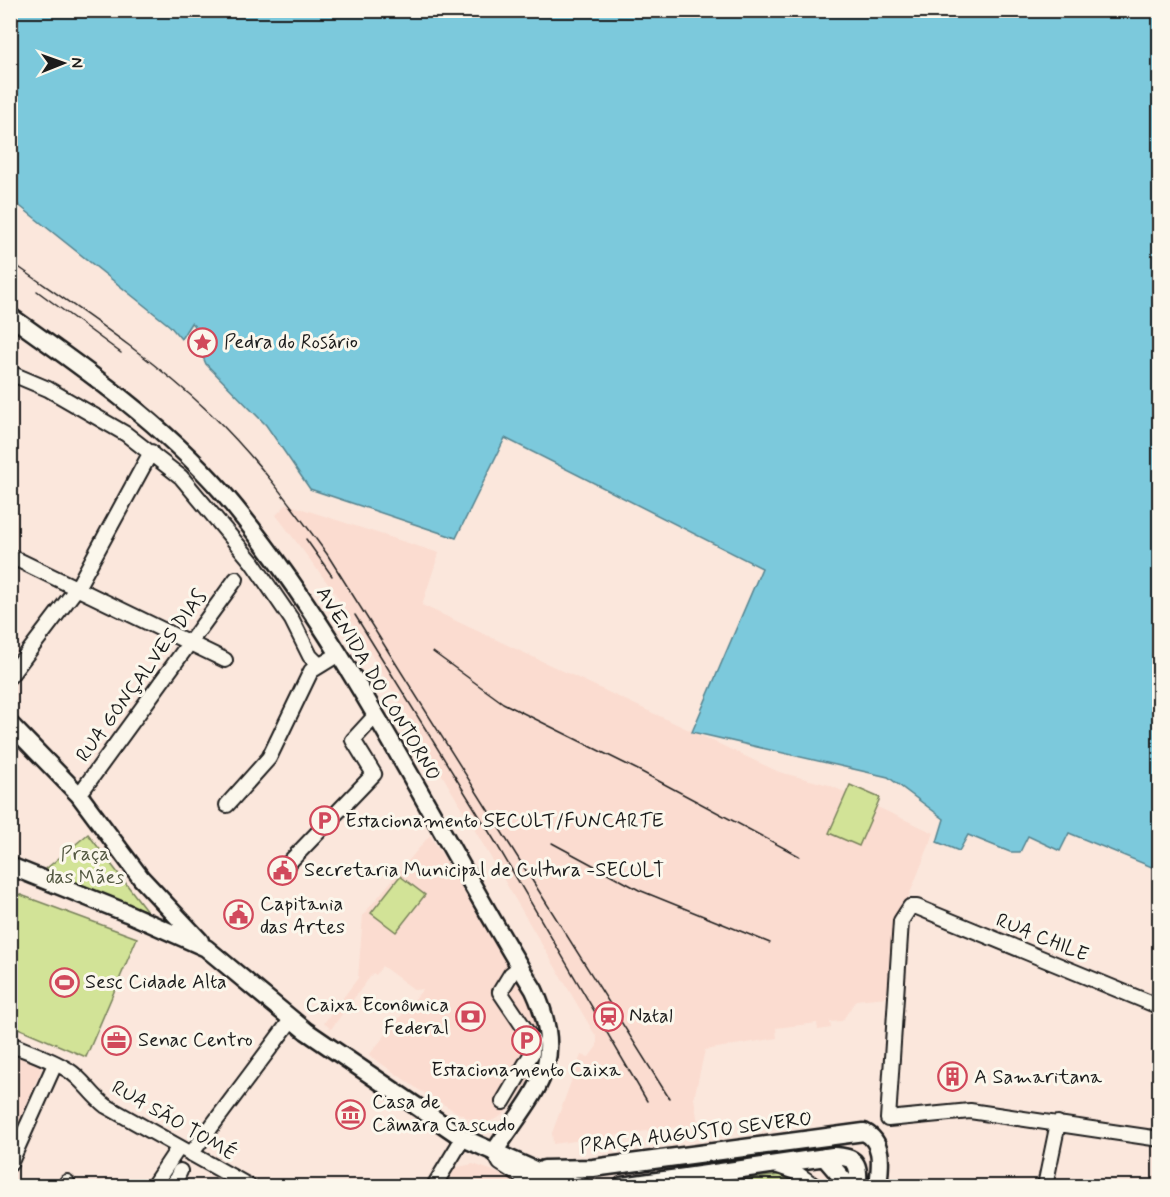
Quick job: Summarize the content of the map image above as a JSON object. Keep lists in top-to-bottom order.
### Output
{
  "streets": {
    "main road": ["AVENIDA DO CONTORNO", "PRAÇA AUGUSTO SEVERO"],
    "street": ["RUA GONÇALVES DIAS", "RUA CHILE", "RUA SÃO TOMÉ"]
  },
  "crossings": [
    ["RUA CHILE", "PRAÇA AUGUSTO SEVERO"]
  ],
  "parks": ["Praça das Mães"],
  "places": {
    "place": ["Pedra do Rosário"],
    "parking": ["Estacionamento SECULT/FUNCARTE", "Estacionamento Caixa"],
    "public building": ["Secretaria Municipal de Cultura -SECULT", "Capitania das Artes"],
    "sports": ["Sesc Cidade Alta"],
    "bank": ["Caixa Econômica Federal"],
    "station": ["Natal"],
    "office": ["Senac Centro"],
    "building": ["A Samaritana"],
    "museum": ["Casa de Câmara Cascudo"]
  },
  "north": "right"
}
